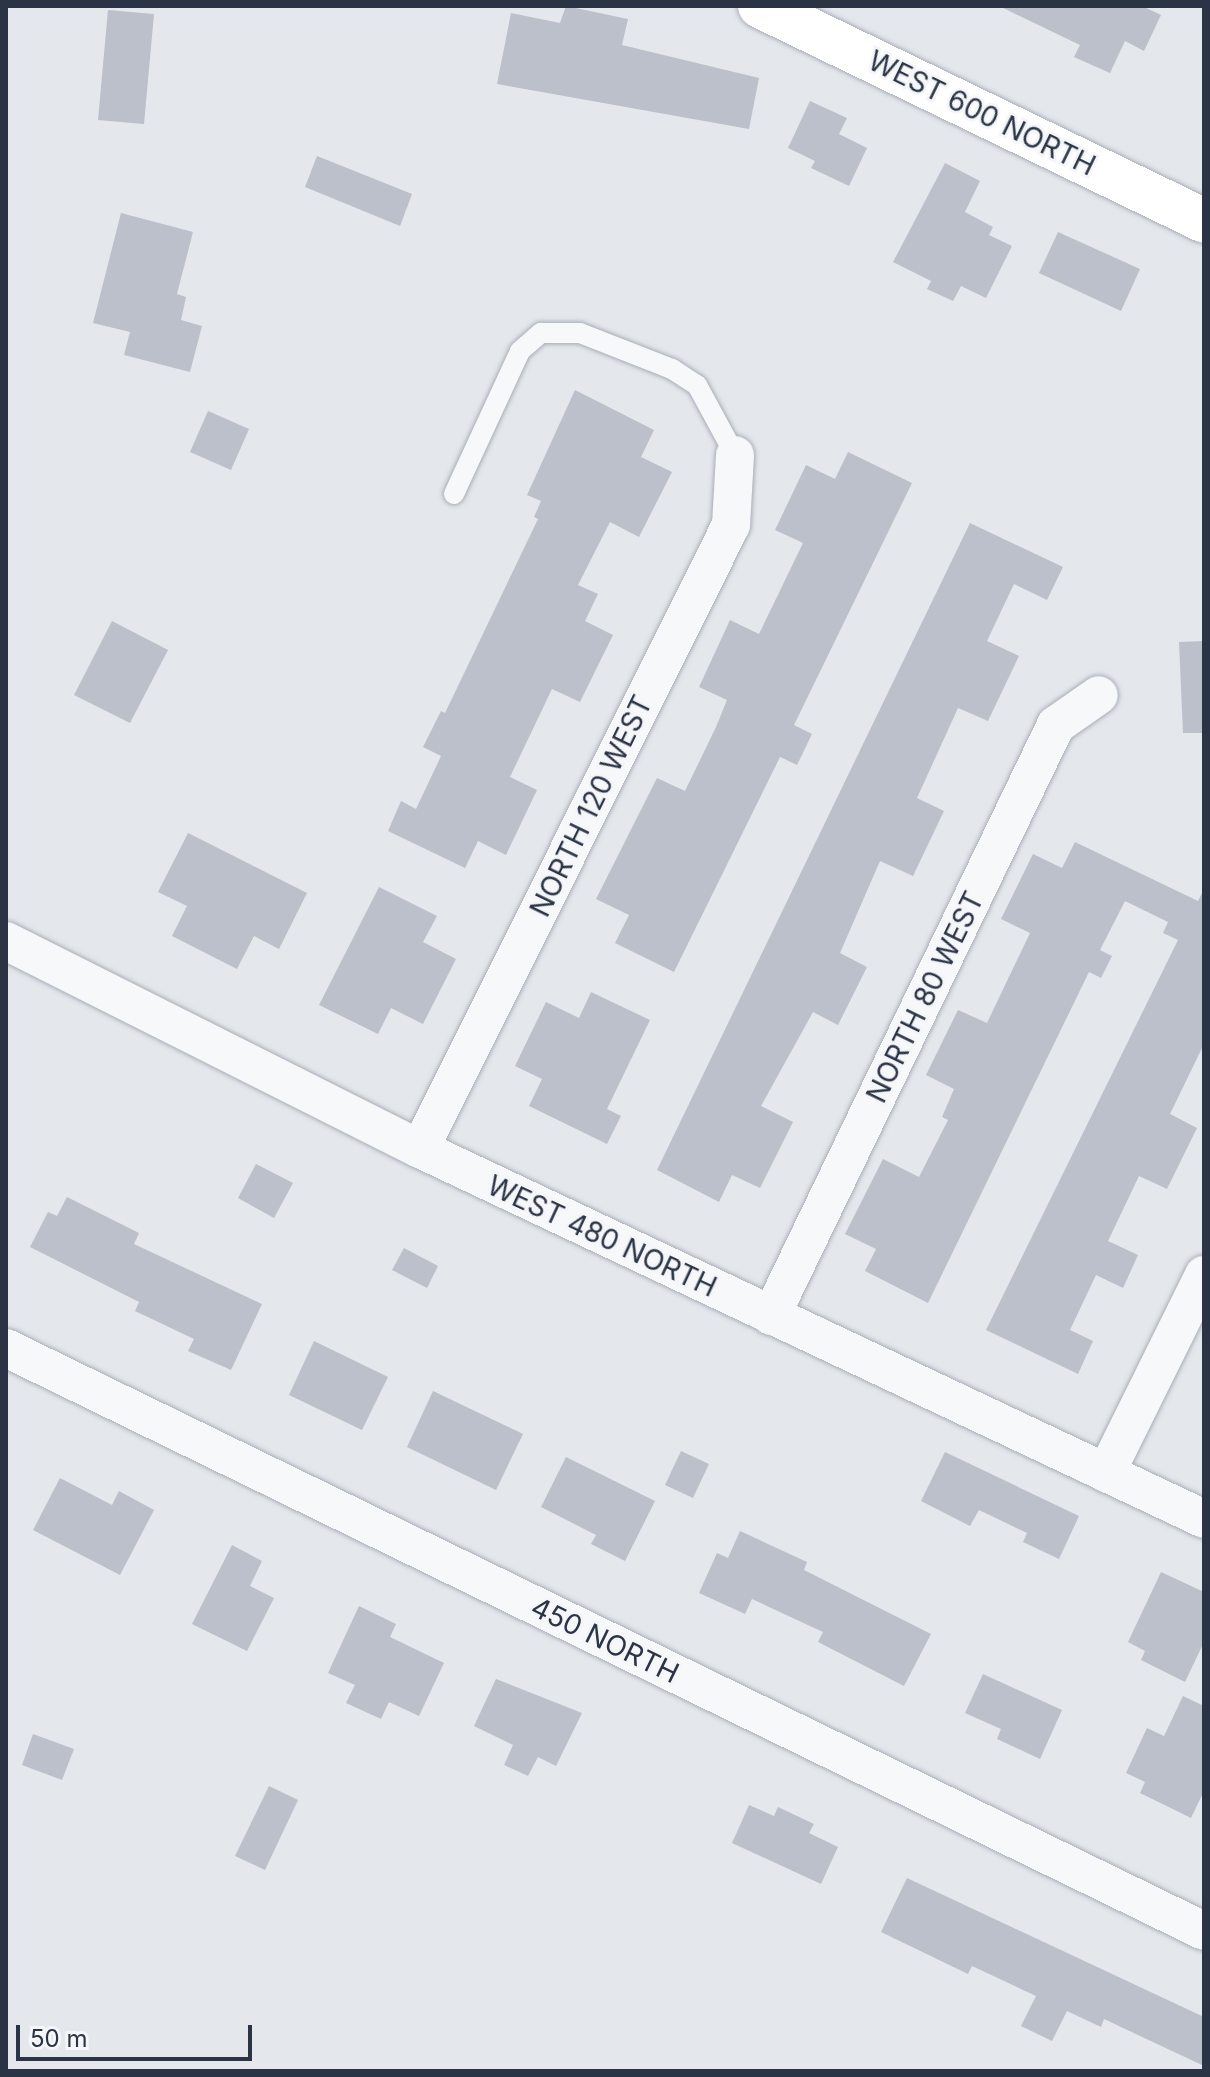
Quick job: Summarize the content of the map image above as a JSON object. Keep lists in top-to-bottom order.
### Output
{
  "streets": {
    "street": [
      "WEST 600 NORTH",
      "NORTH 120 WEST",
      "NORTH 80 WEST",
      "WEST 480 NORTH",
      "450 NORTH"
    ]
  },
  "crossings": [
    ["NORTH 120 WEST", "WEST 480 NORTH"],
    ["NORTH 80 WEST", "WEST 480 NORTH"]
  ],
  "scale_bar": "50 m"
}
